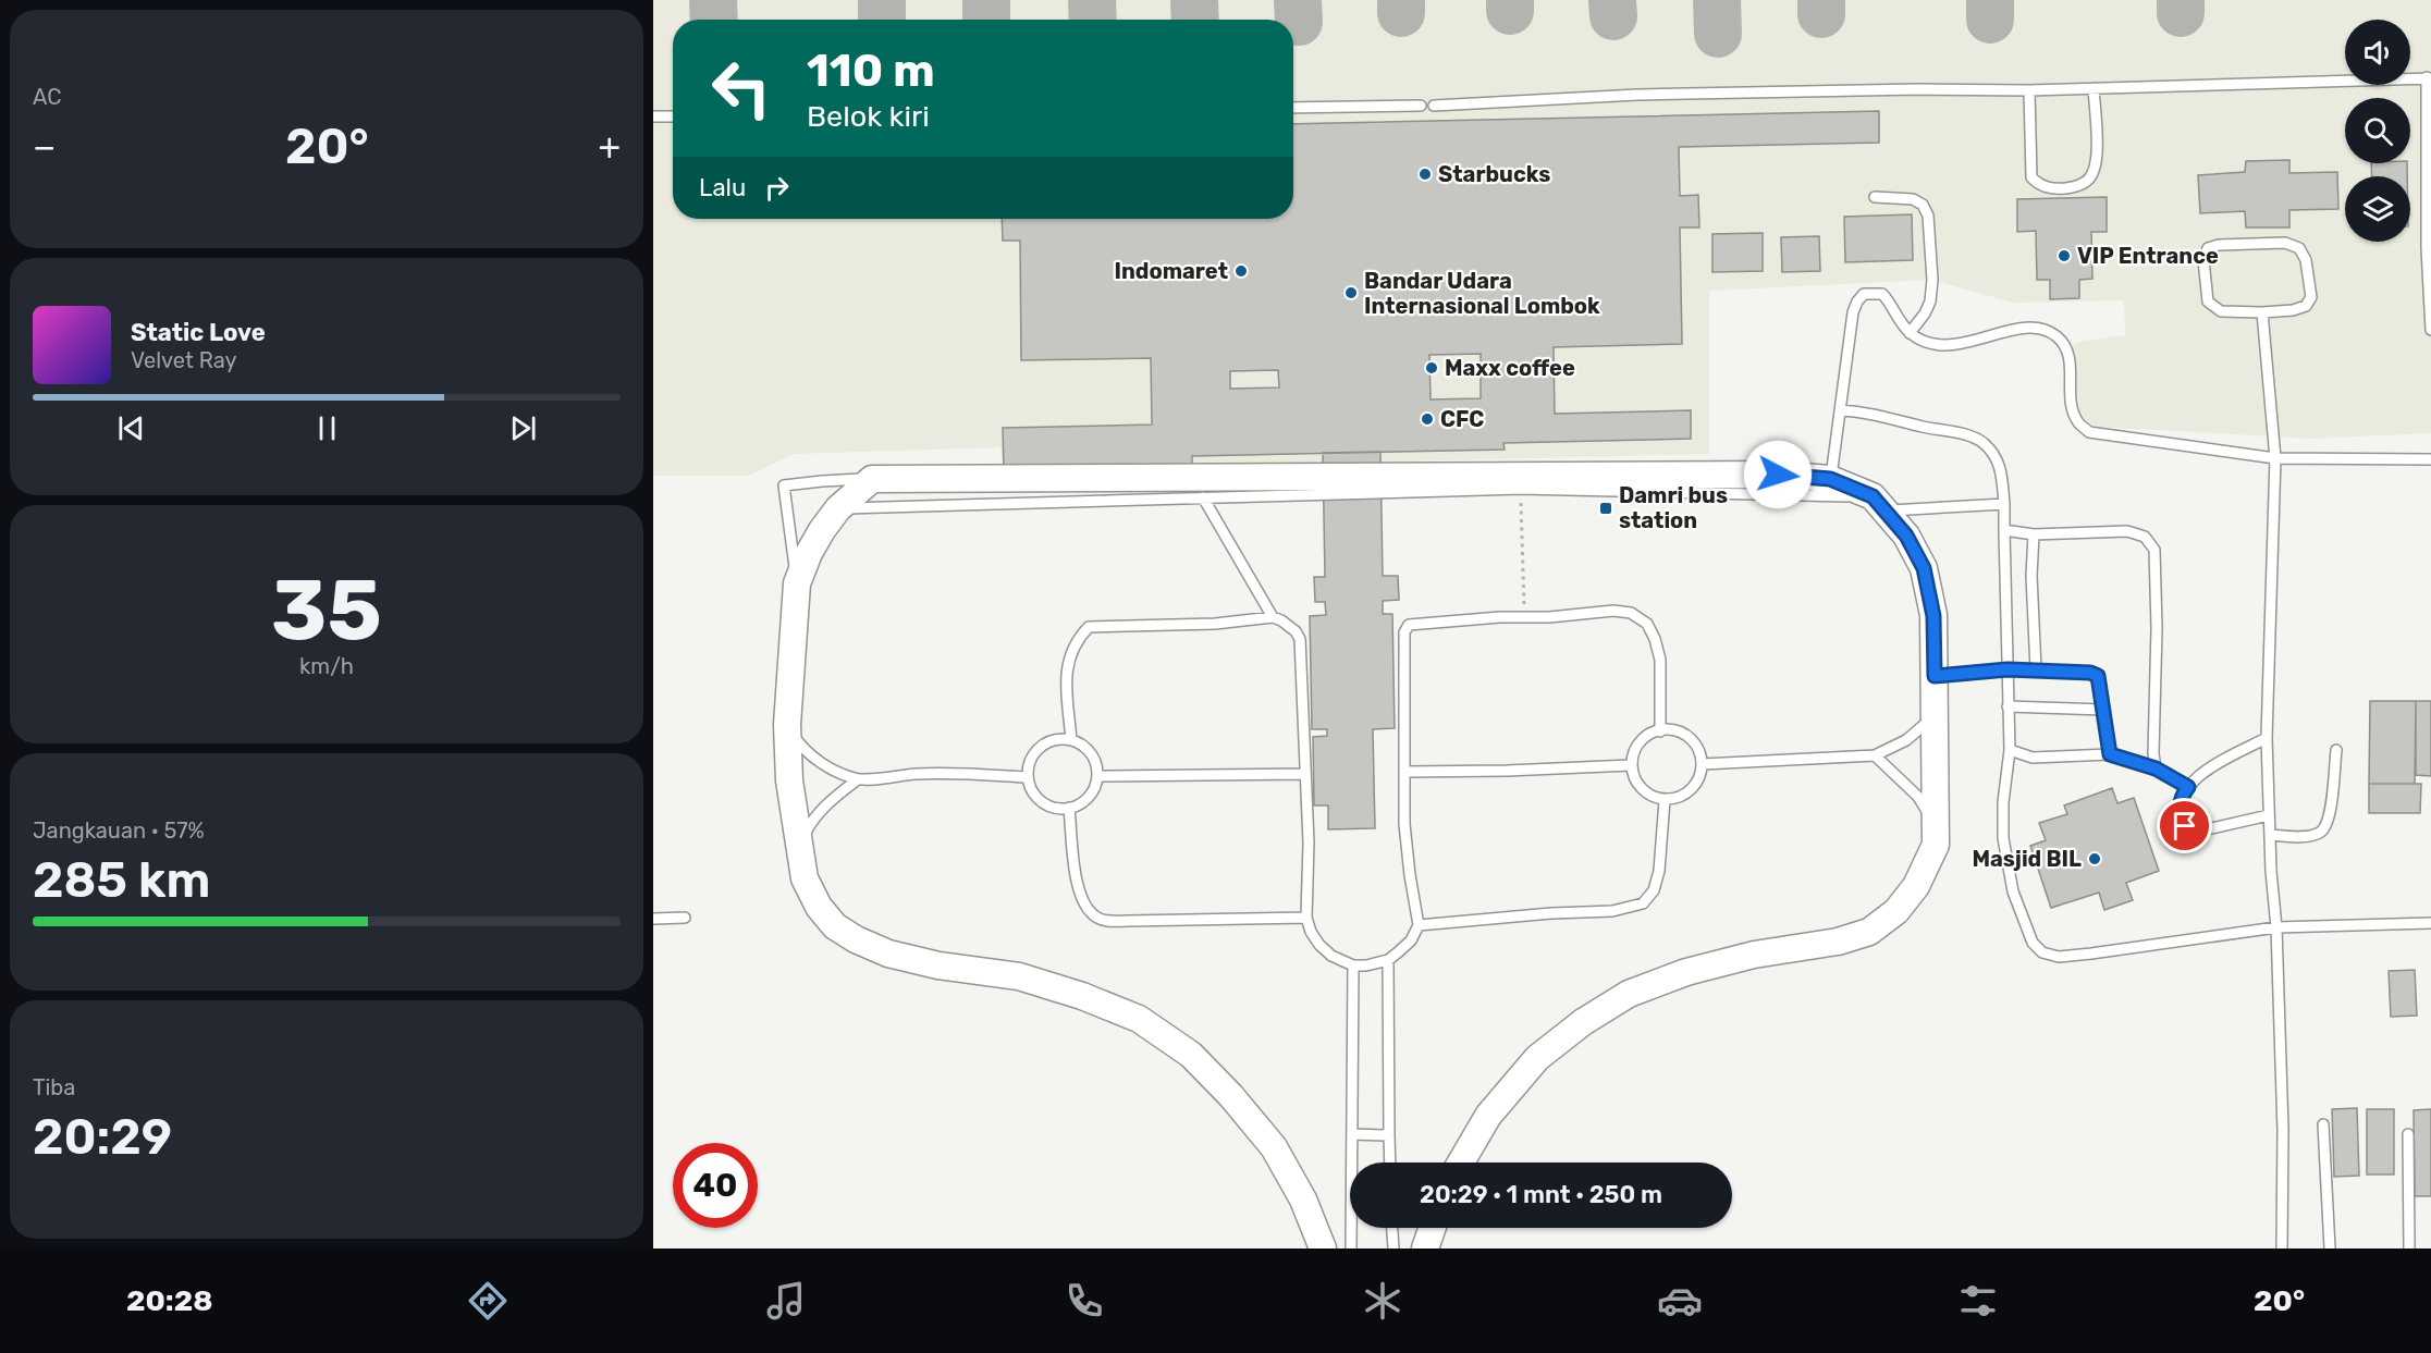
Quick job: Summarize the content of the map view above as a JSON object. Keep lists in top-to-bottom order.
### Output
{
  "places": {
    "other": [
      "Starbucks",
      "VIP Entrance",
      "Indomaret",
      "Bandar Udara Internasional Lombok",
      "Maxx coffee",
      "CFC",
      "Masjid BIL"
    ],
    "transit": ["Damri bus station"]
  },
  "page": {
    "tile": [
      "AC",
      ["35", "km/h"],
      ["Jangkauan · 57%", "285 km"],
      ["Tiba", "20:29"]
    ],
    "turn": ["110 m", "Belok kiri"],
    "heat": ["−", "20°", "+"],
    "then": "Lalu",
    "song": ["Static Love", "Velvet Ray"],
    "limit": "40",
    "trip": "20:29 · 1 mnt · 250 m",
    "tabs": ["20:28", "20°"]
  }
}
